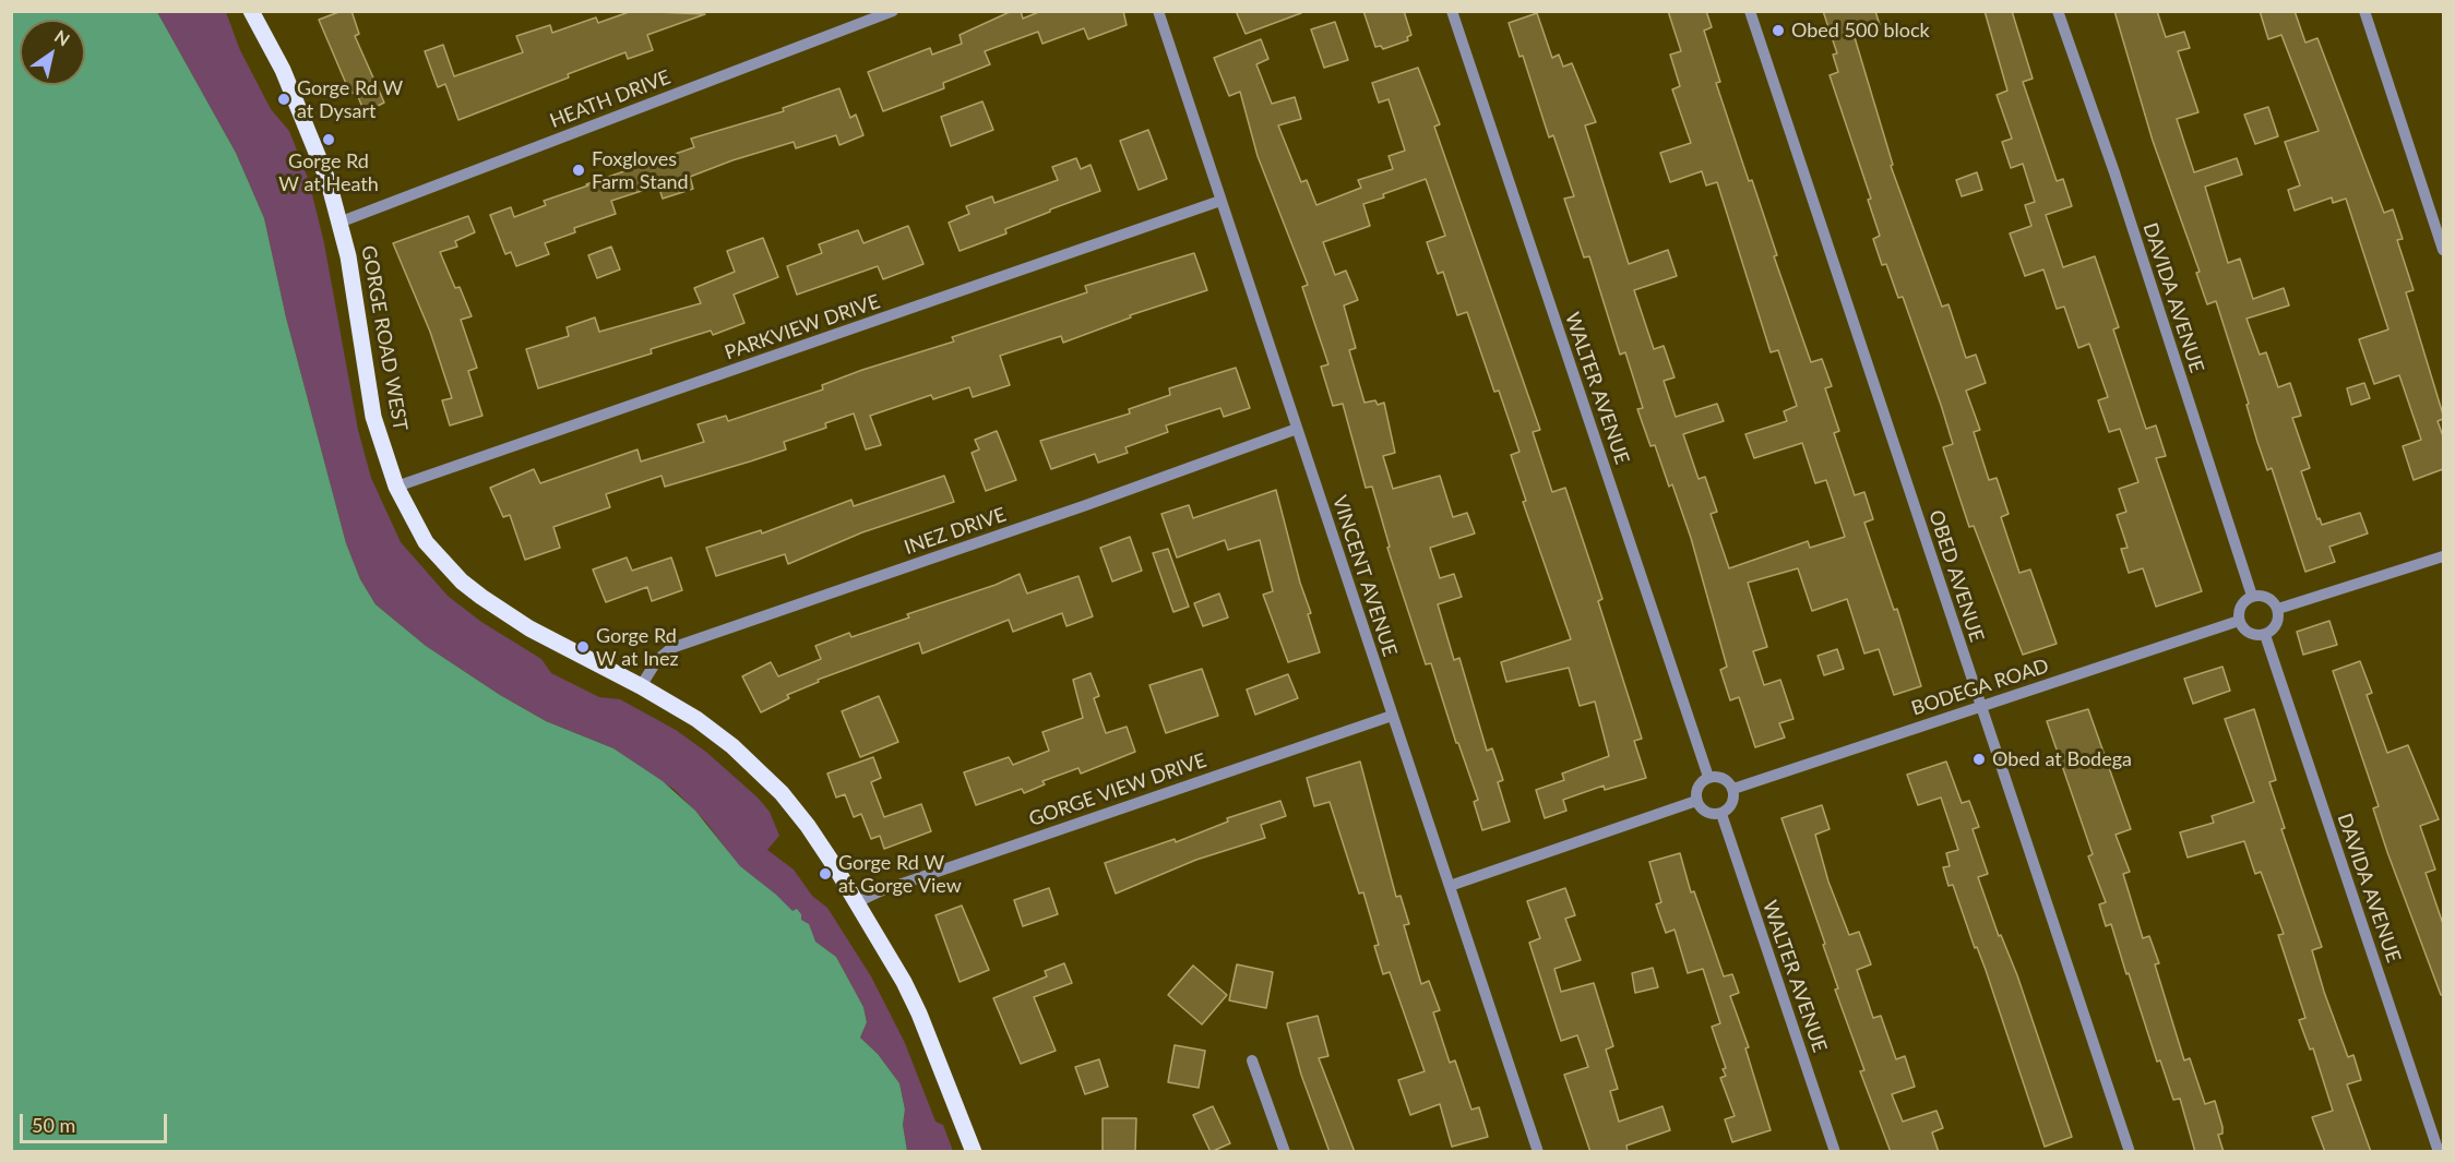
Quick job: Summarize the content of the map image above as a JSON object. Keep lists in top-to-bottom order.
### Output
{
  "streets": {
    "main road": ["GORGE ROAD WEST"],
    "street": [
      "HEATH DRIVE",
      "DAVIDA AVENUE",
      "PARKVIEW DRIVE",
      "WALTER AVENUE",
      "INEZ DRIVE",
      "VINCENT AVENUE",
      "OBED AVENUE",
      "BODEGA ROAD",
      "GORGE VIEW DRIVE"
    ]
  },
  "crossings": [
    ["HEATH DRIVE", "GORGE ROAD WEST"],
    ["DAVIDA AVENUE", "BODEGA ROAD"],
    ["PARKVIEW DRIVE", "GORGE ROAD WEST"],
    ["PARKVIEW DRIVE", "VINCENT AVENUE"],
    ["GORGE ROAD WEST", "INEZ DRIVE"],
    ["GORGE ROAD WEST", "GORGE VIEW DRIVE"],
    ["WALTER AVENUE", "BODEGA ROAD"],
    ["INEZ DRIVE", "VINCENT AVENUE"],
    ["VINCENT AVENUE", "GORGE VIEW DRIVE"],
    ["OBED AVENUE", "BODEGA ROAD"]
  ],
  "places": [
    "Obed 500 block",
    "Gorge Rd W at Dysart",
    "Gorge Rd W at Heath",
    "Foxgloves Farm Stand",
    "Gorge Rd W at Inez",
    "Obed at Bodega",
    "Gorge Rd W at Gorge View"
  ],
  "scale_bar": "50 m",
  "north": "top right"
}
